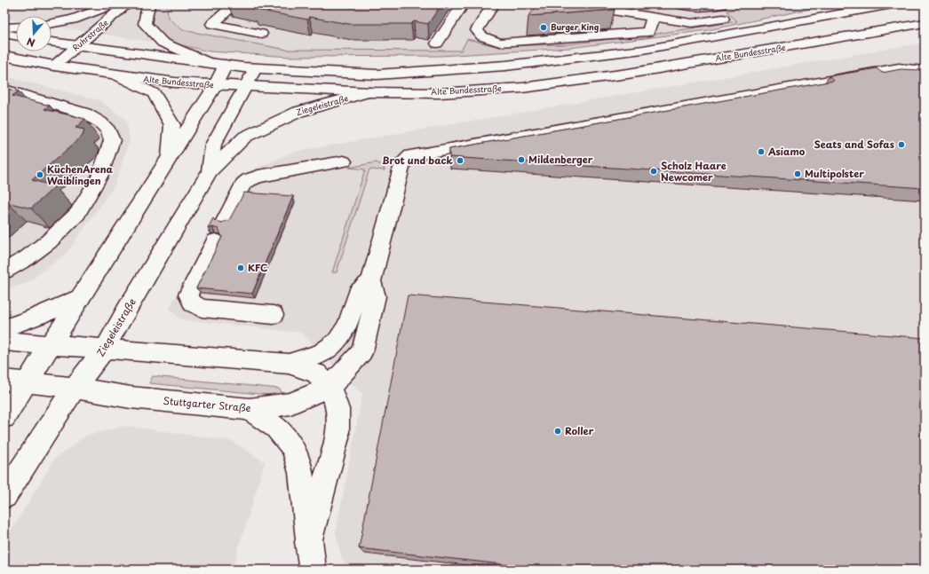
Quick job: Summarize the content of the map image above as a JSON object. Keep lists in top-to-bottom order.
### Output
{
  "streets": {
    "street": [
      "Ruhrstraße",
      "Alte Bundesstraße",
      "Ziegeleistraße",
      "Stuttgarter Straße"
    ]
  },
  "crossings": [
    ["Ruhrstraße", "Alte Bundesstraße"],
    ["Alte Bundesstraße", "Ziegeleistraße"],
    ["Ziegeleistraße", "Stuttgarter Straße"]
  ],
  "places": [
    "Burger King",
    "Seats and Sofas",
    "Asiamo",
    "Mildenberger",
    "Brot und back",
    "Scholz Haare Newcomer",
    "Multipolster",
    "KüchenArena Waiblingen",
    "KFC",
    "Roller"
  ],
  "north": "bottom"
}
